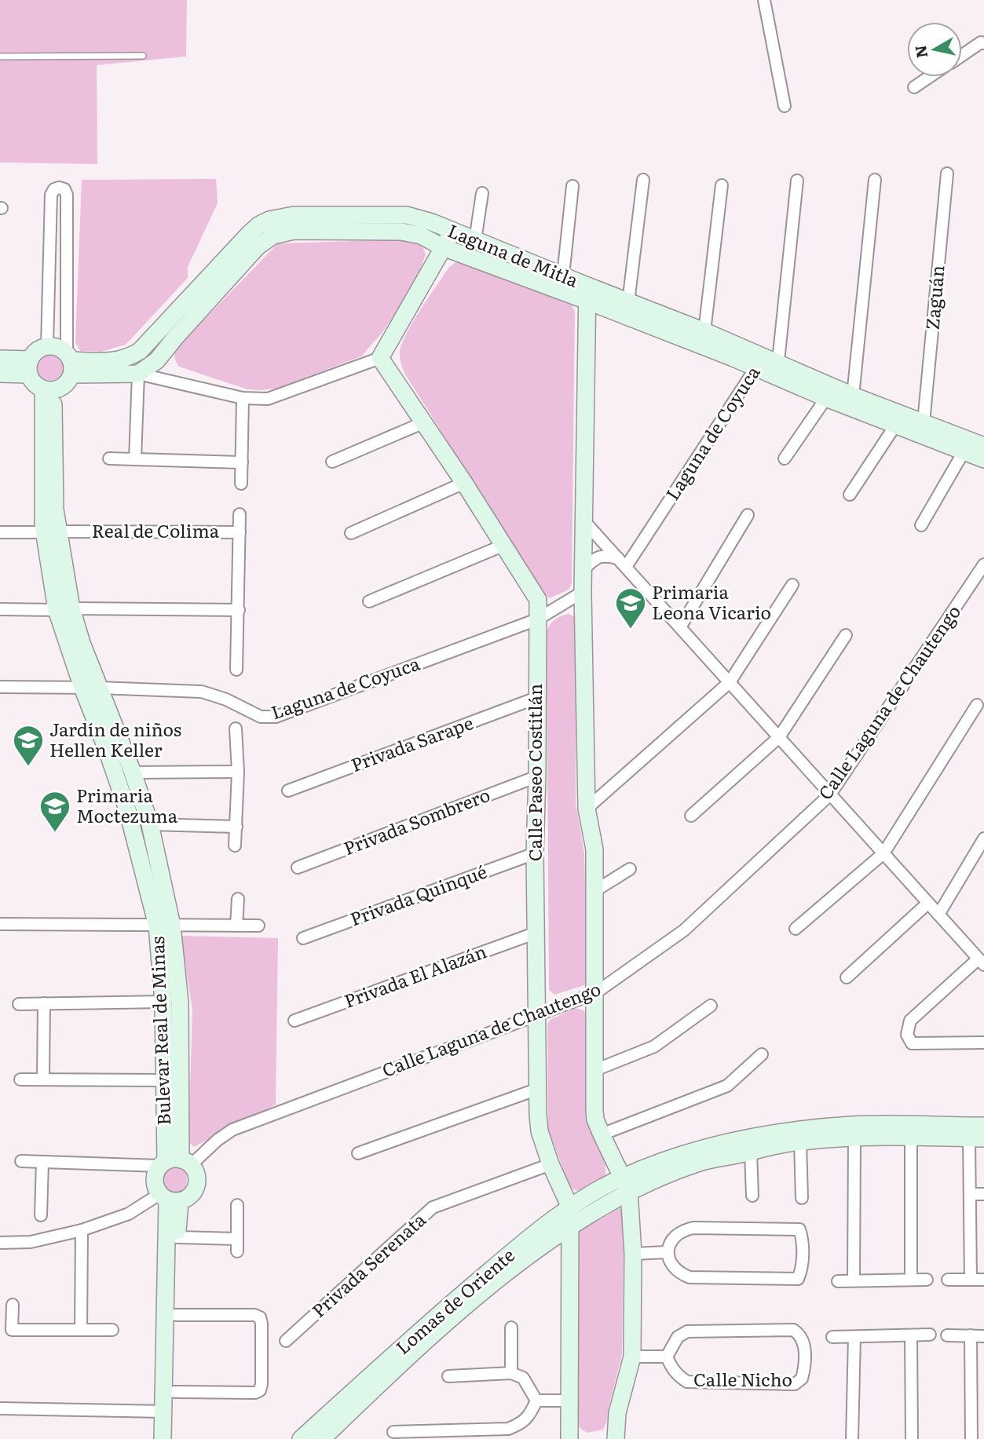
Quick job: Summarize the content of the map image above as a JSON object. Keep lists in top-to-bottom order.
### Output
{
  "streets": {
    "street": [
      "Laguna de Mitla",
      "Zaguán",
      "Laguna de Coyuca",
      "Real de Colima",
      "Calle Laguna de Chautengo",
      "Privada Sarape",
      "Calle Paseo Costitlán",
      "Privada Sombrero",
      "Privada Quinqué",
      "Privada El Alazán",
      "Bulevar Real de Minas",
      "Privada Serenata",
      "Lomas de Oriente",
      "Calle Nicho"
    ]
  },
  "crossings": [
    ["Laguna de Mitla", "Zaguán"],
    ["Laguna de Mitla", "Laguna de Coyuca"],
    ["Laguna de Mitla", "Bulevar Real de Minas"],
    ["Laguna de Coyuca", "Calle Paseo Costitlán"],
    ["Laguna de Coyuca", "Bulevar Real de Minas"],
    ["Real de Colima", "Bulevar Real de Minas"],
    ["Calle Laguna de Chautengo", "Calle Paseo Costitlán"],
    ["Calle Laguna de Chautengo", "Bulevar Real de Minas"],
    ["Privada Sarape", "Calle Paseo Costitlán"],
    ["Calle Paseo Costitlán", "Privada Sombrero"],
    ["Calle Paseo Costitlán", "Privada Quinqué"],
    ["Calle Paseo Costitlán", "Privada El Alazán"],
    ["Calle Paseo Costitlán", "Privada Serenata"],
    ["Calle Paseo Costitlán", "Lomas de Oriente"]
  ],
  "places": {
    "school or university": ["Primaria Leona Vicario", "Jardín de niños Hellen Keller", "Primaria Moctezuma"]
  },
  "north": "left"
}
